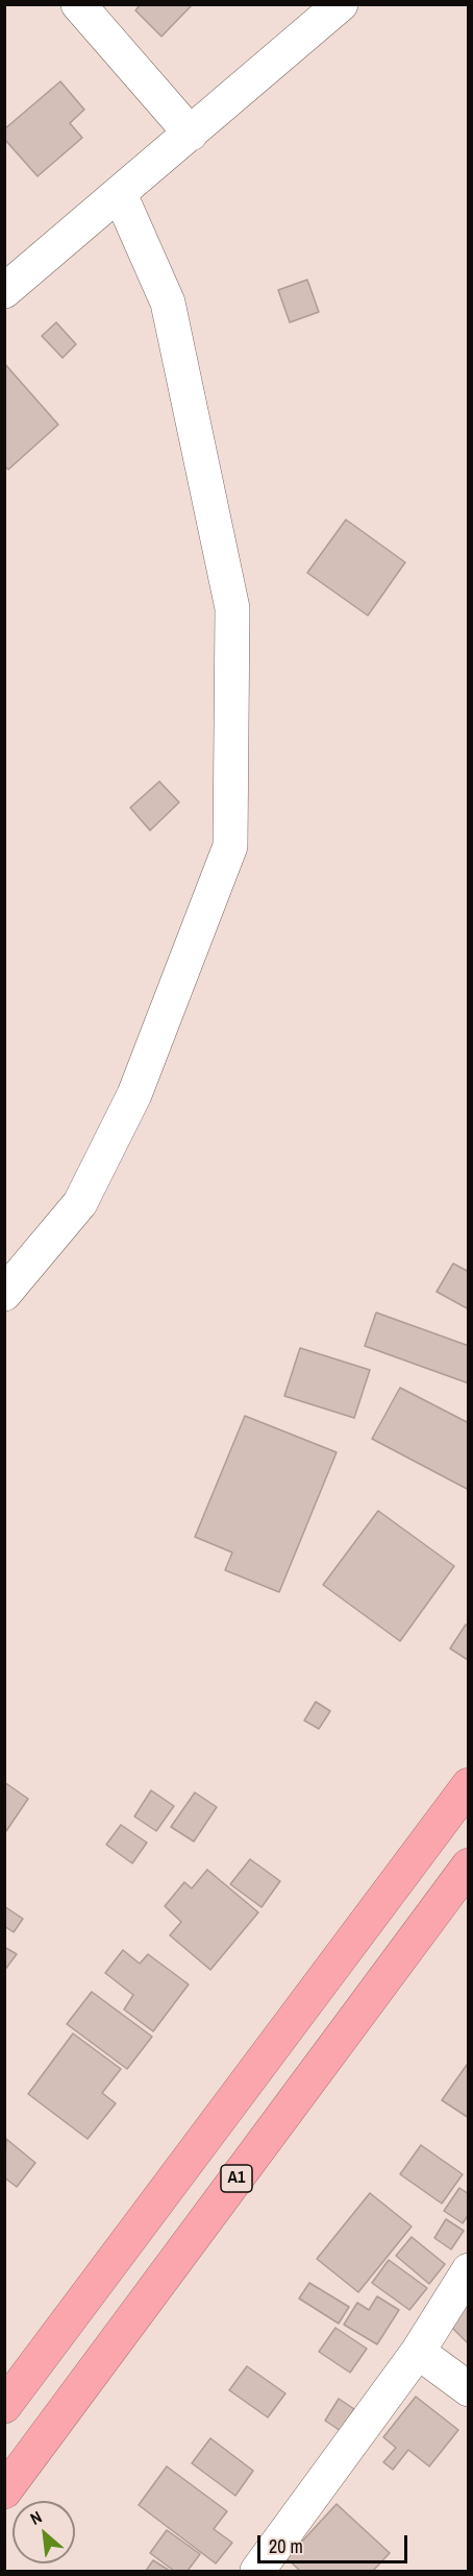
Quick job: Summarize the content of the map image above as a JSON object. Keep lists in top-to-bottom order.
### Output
{
  "streets": {
    "highway": ["A1"]
  },
  "scale_bar": "20 m",
  "north": "top left"
}
